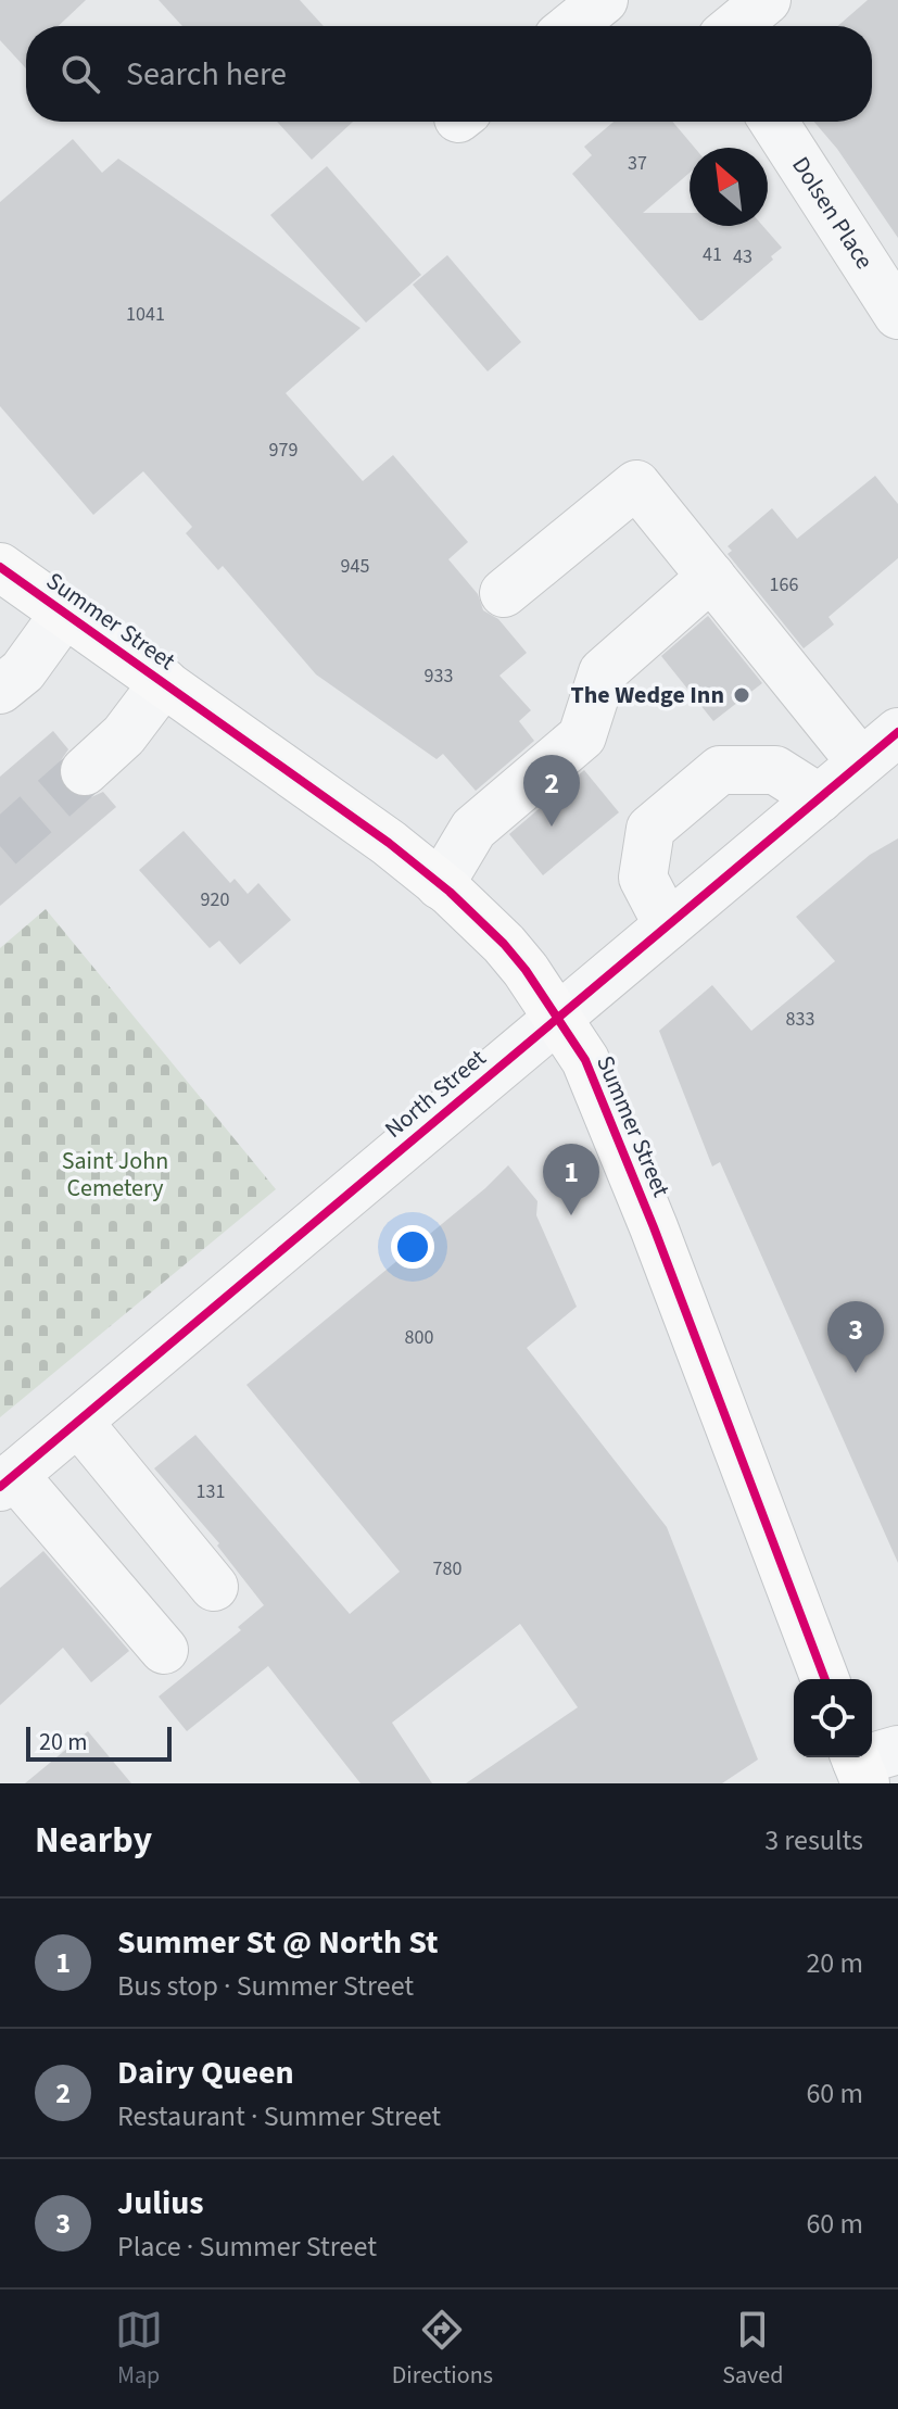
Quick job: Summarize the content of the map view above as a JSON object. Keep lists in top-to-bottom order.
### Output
{
  "streets": {
    "main road": ["Summer Street"],
    "street": ["Dolsen Place", "North Street"]
  },
  "crossings": [
    ["Summer Street", "North Street"]
  ],
  "parks": ["Saint John Cemetery"],
  "places": ["The Wedge Inn"],
  "house_numbers": [
    "37",
    "41",
    "43",
    "1041",
    "979",
    "945",
    "166",
    "933",
    "920",
    "833",
    "800",
    "131",
    "780"
  ],
  "scale_bar": "20 m",
  "north": "top left",
  "page": {
    "search": "Search here",
    "pins": ["2", "1", "3"],
    "scale": "20 m",
    "heading": ["Nearby", "3 results"],
    "list": [
      {
        "mark": "1",
        "name": "Summer St @ North St",
        "note": "Bus stop · Summer Street",
        "value": "20 m"
      },
      {
        "mark": "2",
        "name": "Dairy Queen",
        "note": "Restaurant · Summer Street",
        "value": "60 m"
      },
      {
        "mark": "3",
        "name": "Julius",
        "note": "Place · Summer Street",
        "value": "60 m"
      }
    ],
    "nav": ["Map", "Directions", "Saved"]
  }
}
